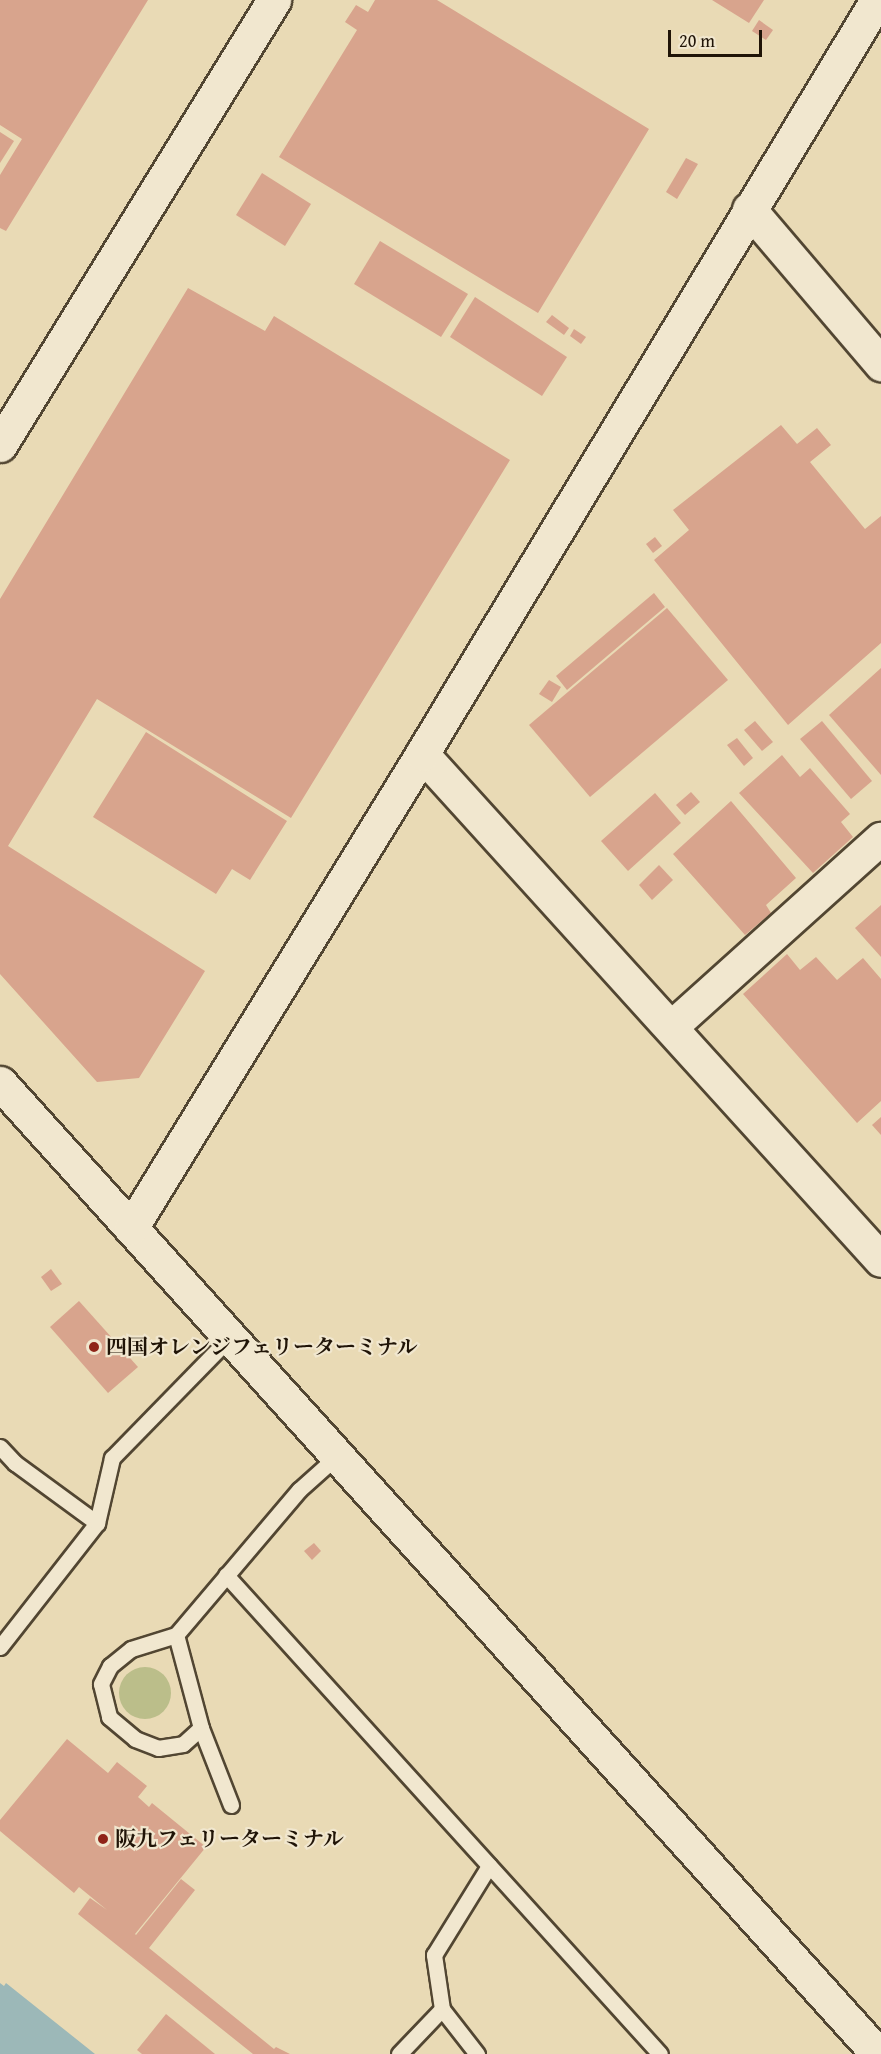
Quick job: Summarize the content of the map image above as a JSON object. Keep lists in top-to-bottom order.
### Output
{
  "places": ["四国オレンジフェリーターミナル", "阪九フェリーターミナル"],
  "scale_bar": "20 m"
}
